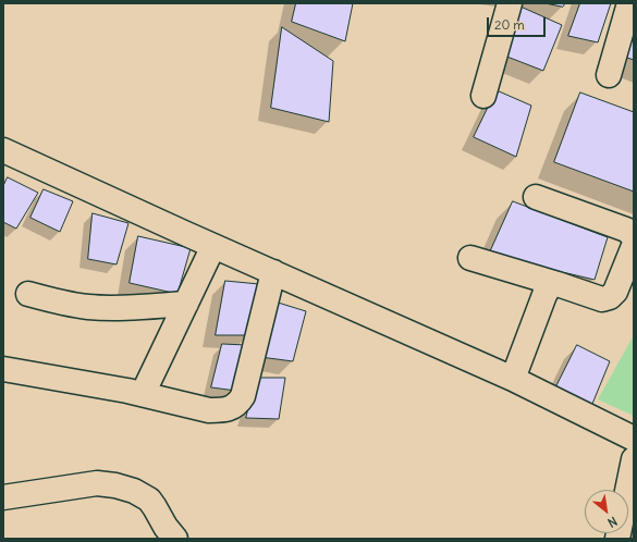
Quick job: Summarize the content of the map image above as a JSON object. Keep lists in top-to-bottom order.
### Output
{
  "scale_bar": "20 m",
  "north": "bottom right"
}
